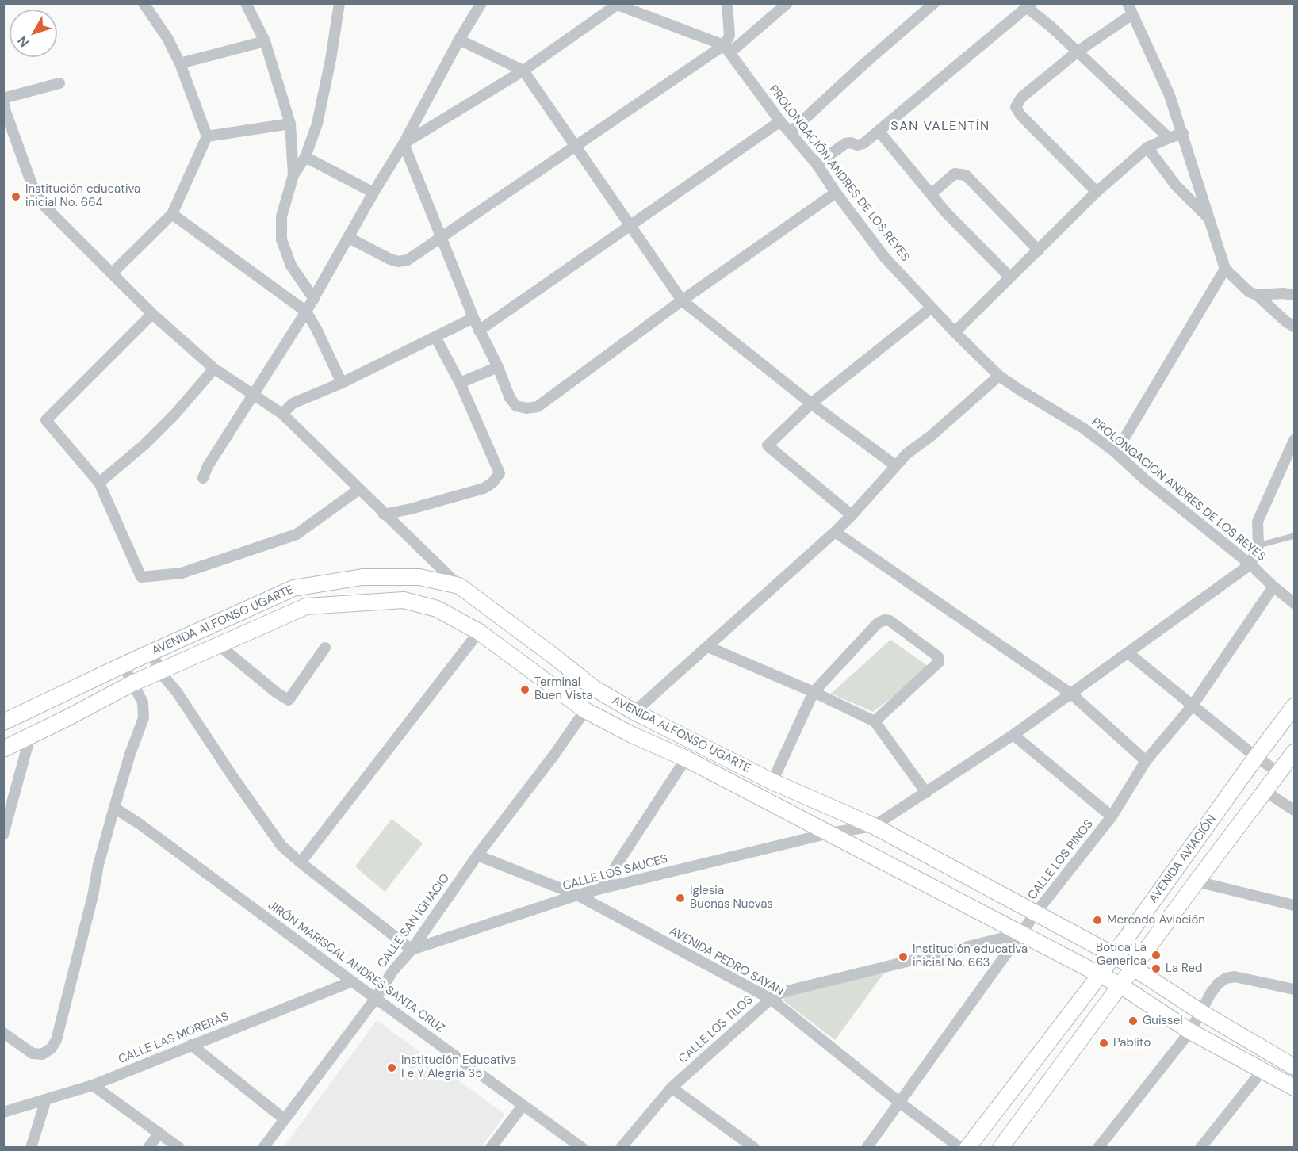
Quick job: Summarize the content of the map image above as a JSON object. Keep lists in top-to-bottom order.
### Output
{
  "streets": {
    "main road": ["AVENIDA ALFONSO UGARTE", "AVENIDA AVIACIÓN"],
    "street": [
      "PROLONGACIÓN ANDRES DE LOS REYES",
      "CALLE LOS PINOS",
      "CALLE LOS SAUCES",
      "CALLE SAN IGNACIO",
      "AVENIDA PEDRO SAYAN",
      "JIRÓN MARISCAL ANDRES SANTA CRUZ",
      "CALLE LOS TILOS",
      "CALLE LAS MORERAS"
    ]
  },
  "crossings": [
    ["PROLONGACIÓN ANDRES DE LOS REYES", "CALLE LOS PINOS"],
    ["AVENIDA ALFONSO UGARTE", "AVENIDA AVIACIÓN"],
    ["AVENIDA ALFONSO UGARTE", "CALLE LOS PINOS"],
    ["AVENIDA ALFONSO UGARTE", "CALLE LOS SAUCES"],
    ["AVENIDA ALFONSO UGARTE", "CALLE SAN IGNACIO"],
    ["AVENIDA ALFONSO UGARTE", "CALLE LOS TILOS"],
    ["CALLE LOS PINOS", "AVENIDA PEDRO SAYAN"],
    ["CALLE LOS PINOS", "CALLE LOS TILOS"],
    ["CALLE LOS SAUCES", "CALLE SAN IGNACIO"],
    ["CALLE LOS SAUCES", "AVENIDA PEDRO SAYAN"],
    ["CALLE SAN IGNACIO", "AVENIDA PEDRO SAYAN"],
    ["CALLE SAN IGNACIO", "JIRÓN MARISCAL ANDRES SANTA CRUZ"],
    ["AVENIDA PEDRO SAYAN", "CALLE LOS TILOS"],
    ["JIRÓN MARISCAL ANDRES SANTA CRUZ", "CALLE LAS MORERAS"]
  ],
  "districts": ["SAN VALENTÍN"],
  "places": [
    "Institución educativa inicial No. 664",
    "Terminal Buen Vista",
    "Iglesia Buenas Nuevas",
    "Mercado Aviación",
    "Botica La Generica",
    "Institución educativa inicial No. 663",
    "La Red",
    "Guissel",
    "Pablito",
    "Institución Educativa Fe Y Alegria 35"
  ],
  "north": "bottom left"
}
